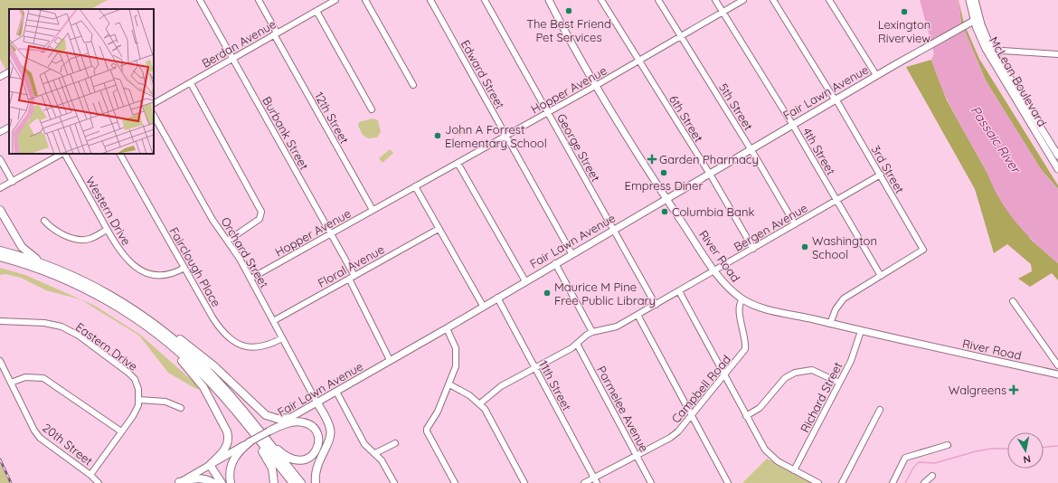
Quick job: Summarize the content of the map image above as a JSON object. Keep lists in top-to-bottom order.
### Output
{
  "streets": {
    "main road": ["McLean Boulevard", "Fair Lawn Avenue", "River Road"],
    "street": [
      "Berdan Avenue",
      "Edward Street",
      "Hopper Avenue",
      "5th Street",
      "12th Street",
      "6th Street",
      "Burbank Street",
      "George Street",
      "4th Street",
      "3rd Street",
      "Western Drive",
      "Bergen Avenue",
      "Orchard Street",
      "Floral Avenue",
      "Fairclough Place",
      "Eastern Drive",
      "11th Street",
      "Campbell Road",
      "Richard Street",
      "Parmelee Avenue",
      "20th Street"
    ]
  },
  "crossings": [
    ["Berdan Avenue", "12th Street"],
    ["Berdan Avenue", "Burbank Street"],
    ["Edward Street", "Hopper Avenue"],
    ["Edward Street", "Fair Lawn Avenue"],
    ["McLean Boulevard", "Fair Lawn Avenue"],
    ["Hopper Avenue", "5th Street"],
    ["Hopper Avenue", "12th Street"],
    ["Hopper Avenue", "6th Street"],
    ["Hopper Avenue", "Burbank Street"],
    ["Hopper Avenue", "George Street"],
    ["Hopper Avenue", "4th Street"],
    ["Hopper Avenue", "Orchard Street"],
    ["Hopper Avenue", "River Road"],
    ["Fair Lawn Avenue", "5th Street"],
    ["Fair Lawn Avenue", "6th Street"],
    ["Fair Lawn Avenue", "Burbank Street"],
    ["Fair Lawn Avenue", "George Street"],
    ["Fair Lawn Avenue", "4th Street"],
    ["Fair Lawn Avenue", "3rd Street"],
    ["Fair Lawn Avenue", "Orchard Street"],
    ["Fair Lawn Avenue", "River Road"],
    ["Fair Lawn Avenue", "11th Street"],
    ["5th Street", "Bergen Avenue"],
    ["6th Street", "Bergen Avenue"],
    ["Burbank Street", "Floral Avenue"],
    ["George Street", "Bergen Avenue"],
    ["4th Street", "3rd Street"],
    ["4th Street", "Bergen Avenue"],
    ["3rd Street", "Bergen Avenue"],
    ["Western Drive", "Fairclough Place"],
    ["Bergen Avenue", "River Road"],
    ["Orchard Street", "Floral Avenue"],
    ["Orchard Street", "Fairclough Place"],
    ["River Road", "Campbell Road"],
    ["River Road", "Richard Street"],
    ["11th Street", "Campbell Road"],
    ["Campbell Road", "Parmelee Avenue"]
  ],
  "water": ["Passaic River"],
  "places": {
    "other": [
      "The Best Friend Pet Services",
      "Lexington Riverview",
      "John A Forrest Elementary School",
      "Empress Diner",
      "Columbia Bank",
      "Washington School",
      "Maurice M Pine Free Public Library"
    ],
    "health": ["Garden Pharmacy", "Walgreens"]
  },
  "north": "bottom"
}
